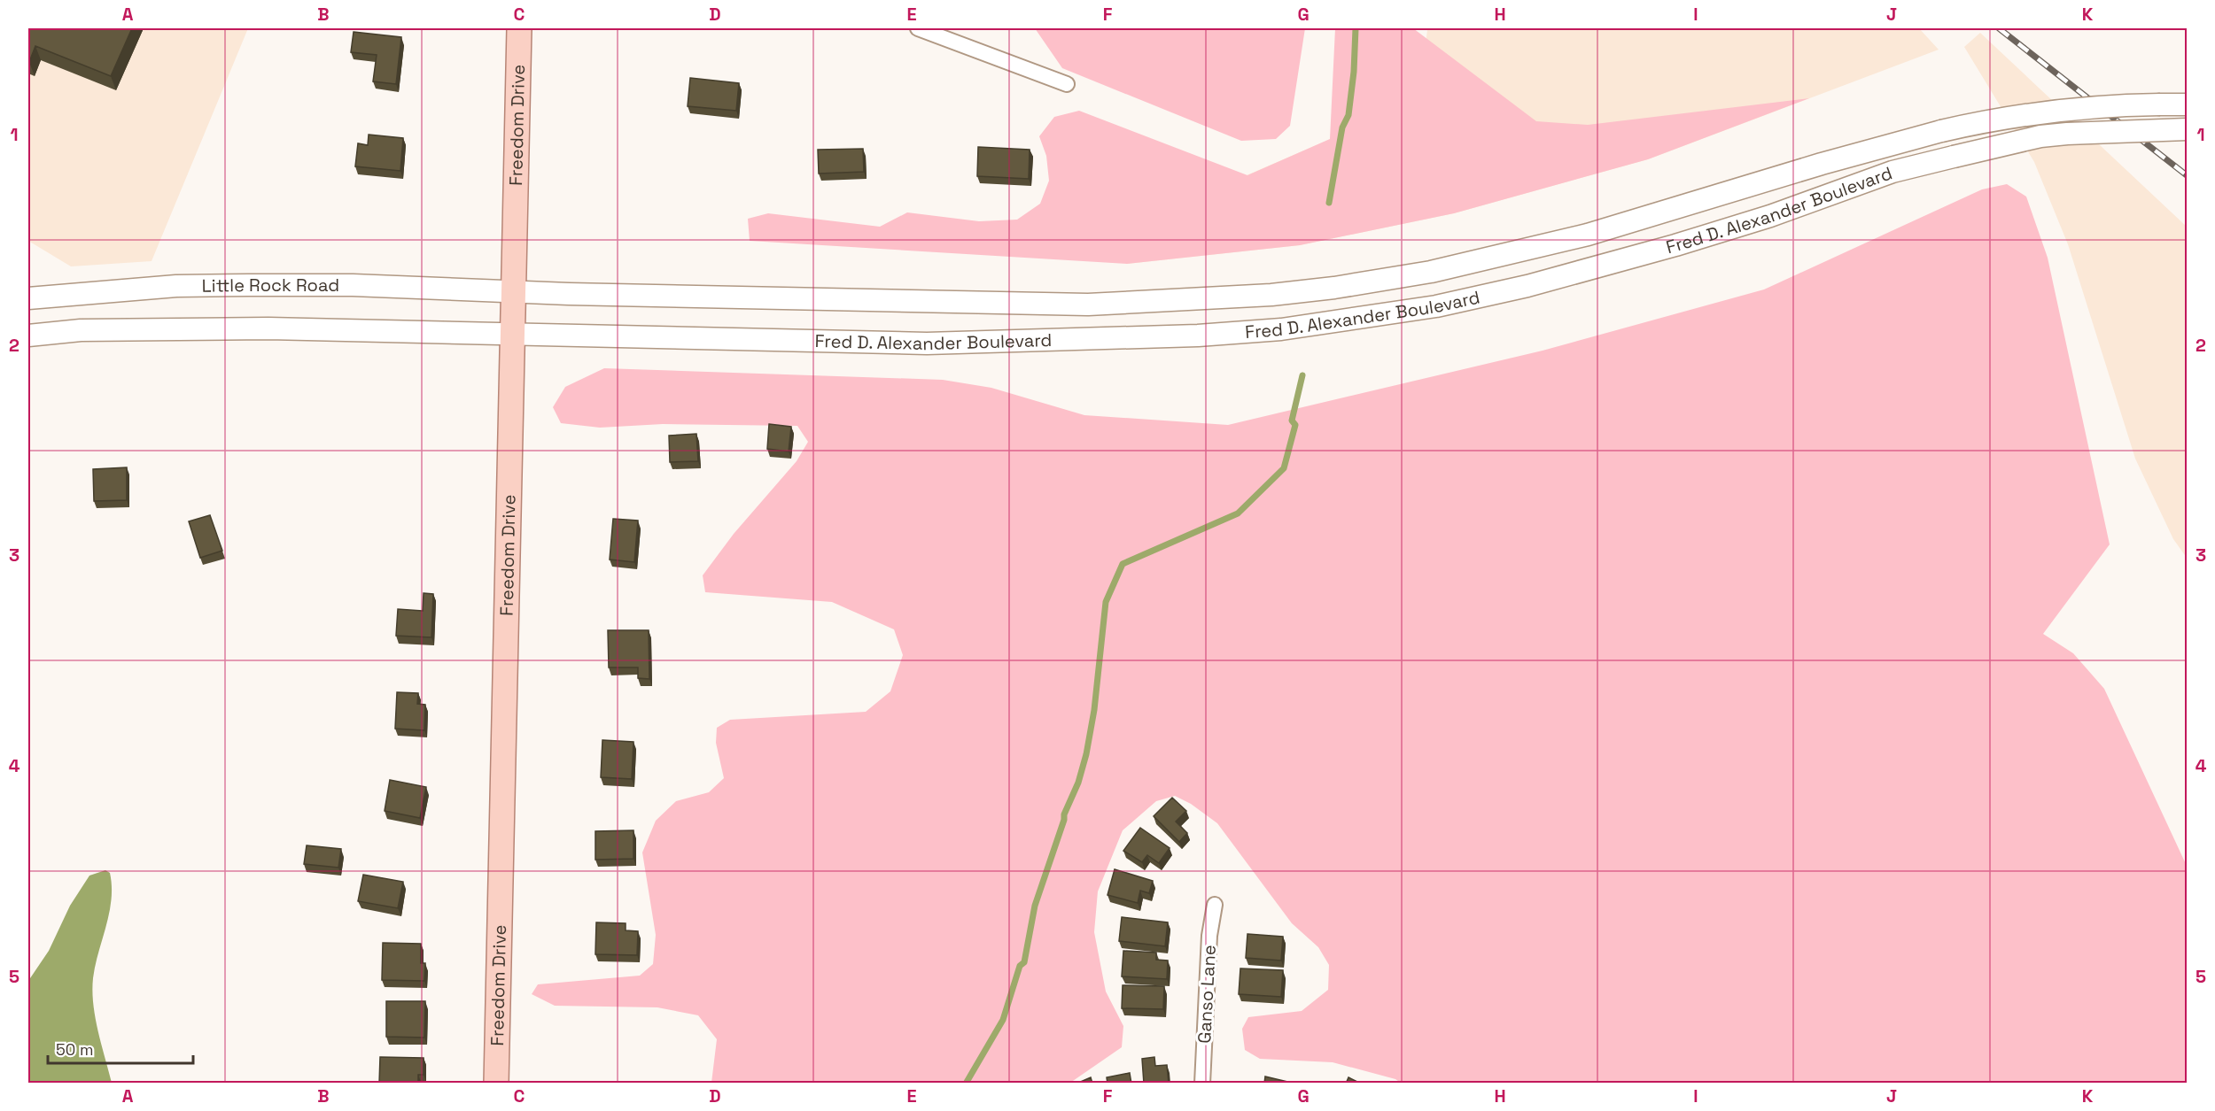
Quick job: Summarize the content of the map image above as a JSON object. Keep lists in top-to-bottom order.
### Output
{
  "streets": {
    "main road": ["Freedom Drive", "Fred D. Alexander Boulevard", "Little Rock Road"],
    "street": ["Ganso Lane"]
  },
  "crossings": [
    ["Freedom Drive", "Fred D. Alexander Boulevard"],
    ["Freedom Drive", "Little Rock Road"],
    ["Fred D. Alexander Boulevard", "Little Rock Road"]
  ],
  "scale_bar": "50 m",
  "grid": {
    "columns": [
      "A",
      "B",
      "C",
      "D",
      "E",
      "F",
      "G",
      "H",
      "I",
      "J",
      "K"
    ],
    "rows": [
      "1",
      "2",
      "3",
      "4",
      "5"
    ]
  }
}
